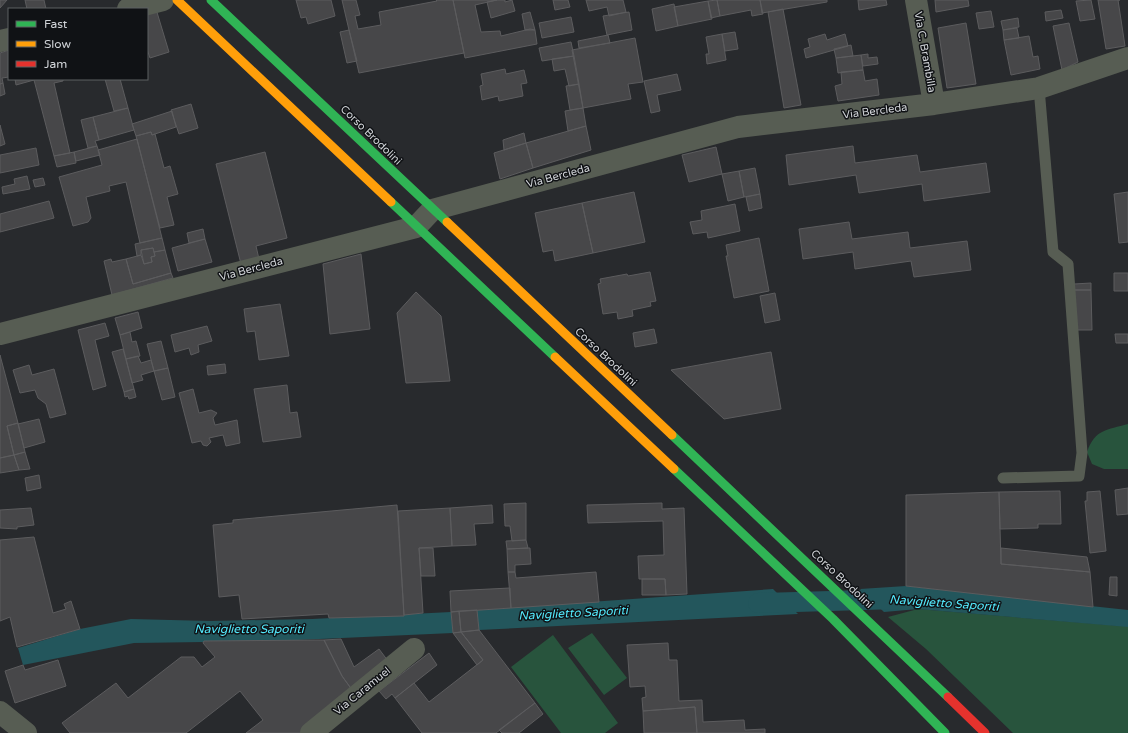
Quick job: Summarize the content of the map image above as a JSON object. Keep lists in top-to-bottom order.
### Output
{
  "streets": {
    "main road": ["Corso Brodolini"],
    "street": ["Via C. Brambilla", "Via Bercleda", "Via Caramuel"]
  },
  "crossings": [
    ["Via C. Brambilla", "Via Bercleda"],
    ["Via Bercleda", "Corso Brodolini"]
  ],
  "water": ["Naviglietto Saporiti"],
  "legend": ["Fast", "Slow", "Jam"]
}
